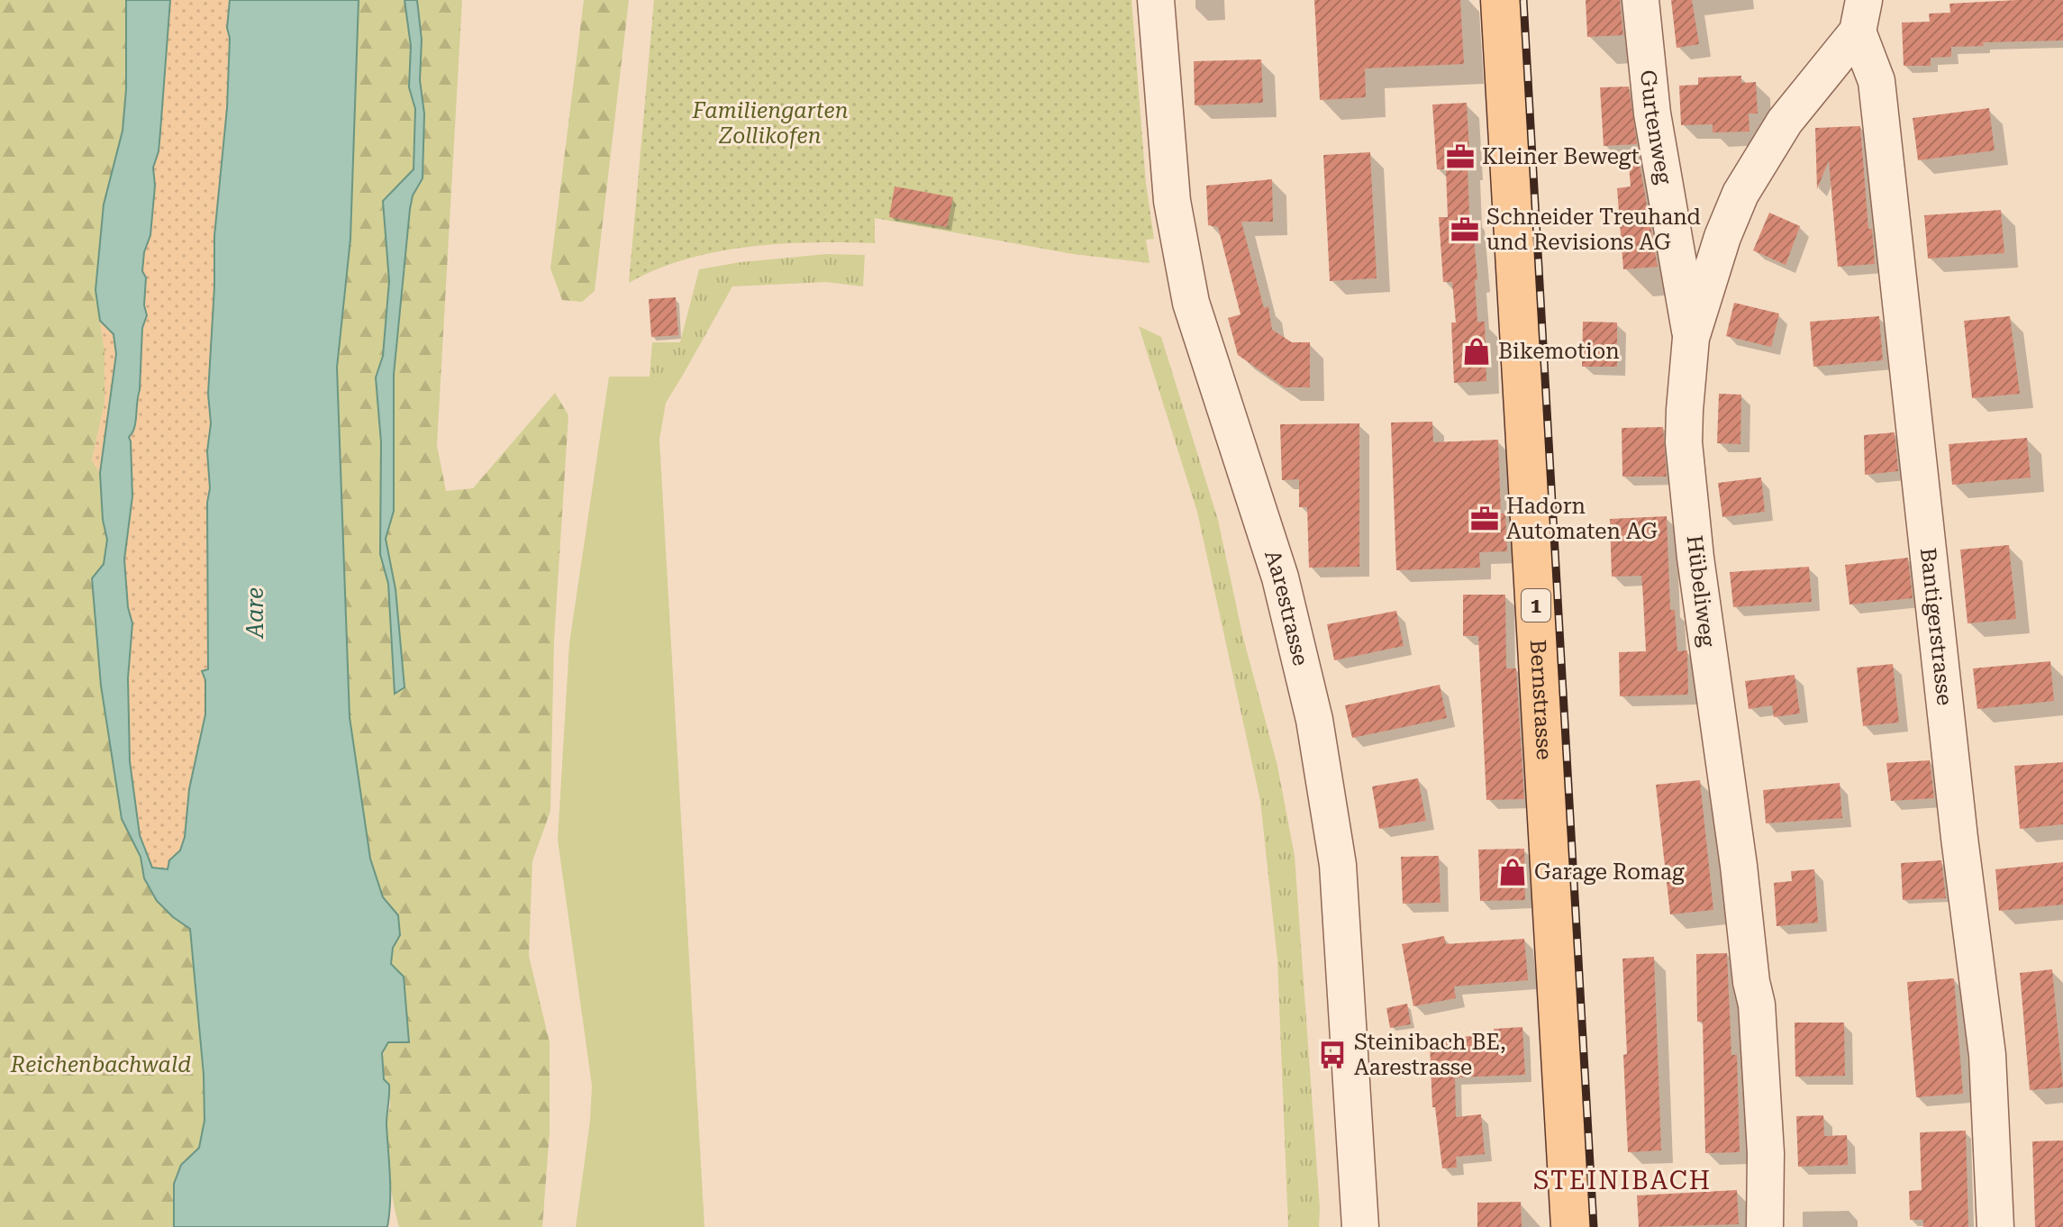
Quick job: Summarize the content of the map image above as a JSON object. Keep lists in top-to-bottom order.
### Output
{
  "streets": {
    "main road": ["1", "Bernstrasse"],
    "street": [
      "Gurtenweg",
      "Hübeliweg",
      "Aarestrasse",
      "Bantigerstrasse"
    ]
  },
  "crossings": [
    ["Gurtenweg", "Hübeliweg"],
    ["Hübeliweg", "Bantigerstrasse"]
  ],
  "districts": ["STEINIBACH"],
  "water": ["Aare"],
  "parks": ["Familiengarten Zollikofen", "Reichenbachwald"],
  "places": {
    "office": ["Kleiner Bewegt", "Schneider Treuhand und Revisions AG", "Hadorn Automaten AG"],
    "shop": ["Bikemotion", "Garage Romag"],
    "bus stop": ["Steinibach BE, Aarestrasse"]
  }
}
